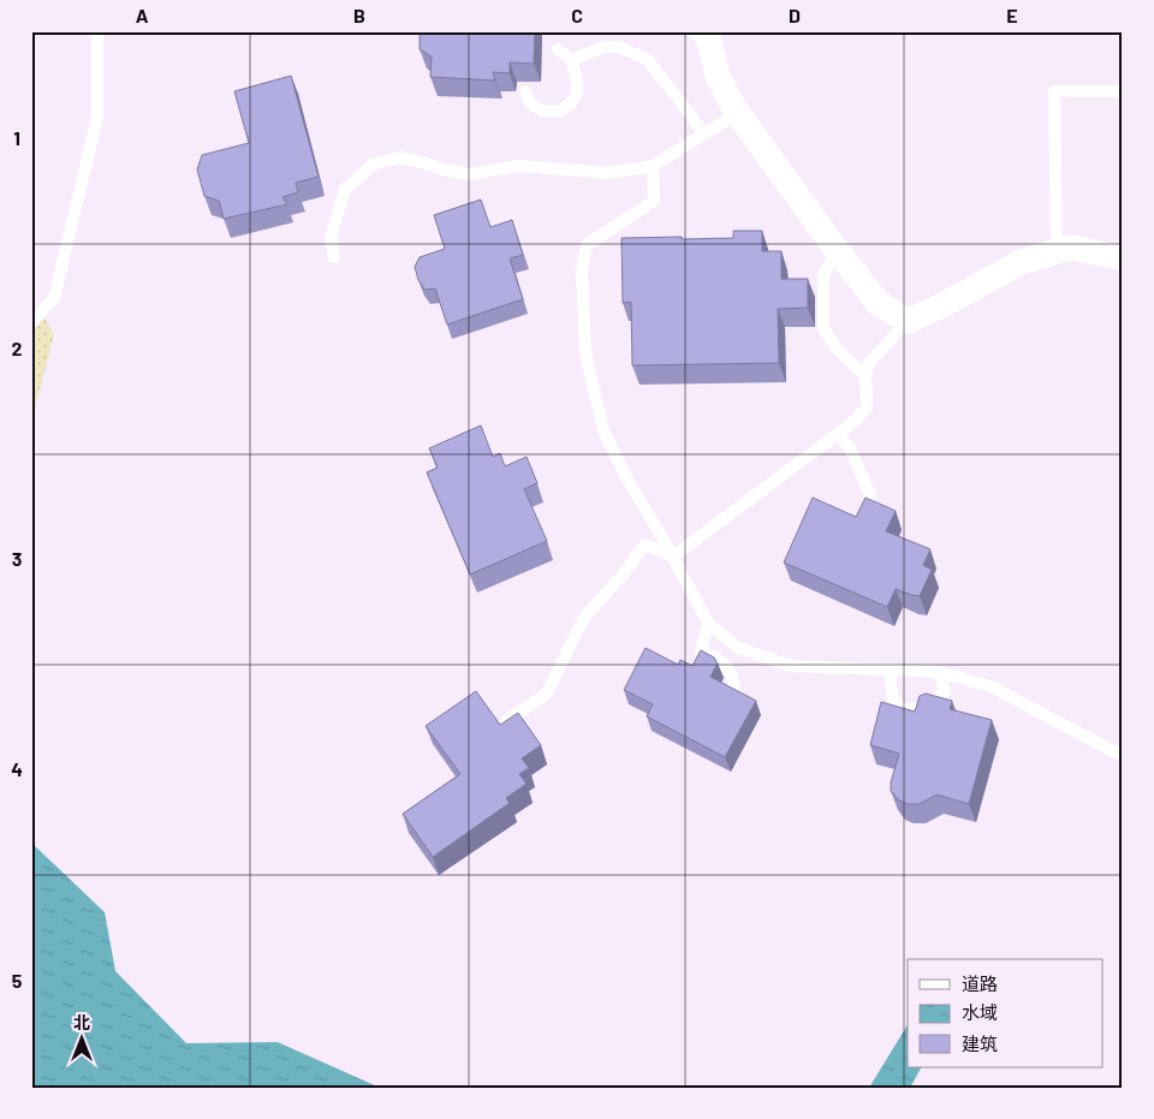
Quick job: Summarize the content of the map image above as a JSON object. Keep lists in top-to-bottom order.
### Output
{
  "legend": ["道路", "水域", "建筑"],
  "north": "top",
  "grid": {
    "columns": [
      "A",
      "B",
      "C",
      "D",
      "E"
    ],
    "rows": [
      "1",
      "2",
      "3",
      "4",
      "5"
    ]
  }
}
